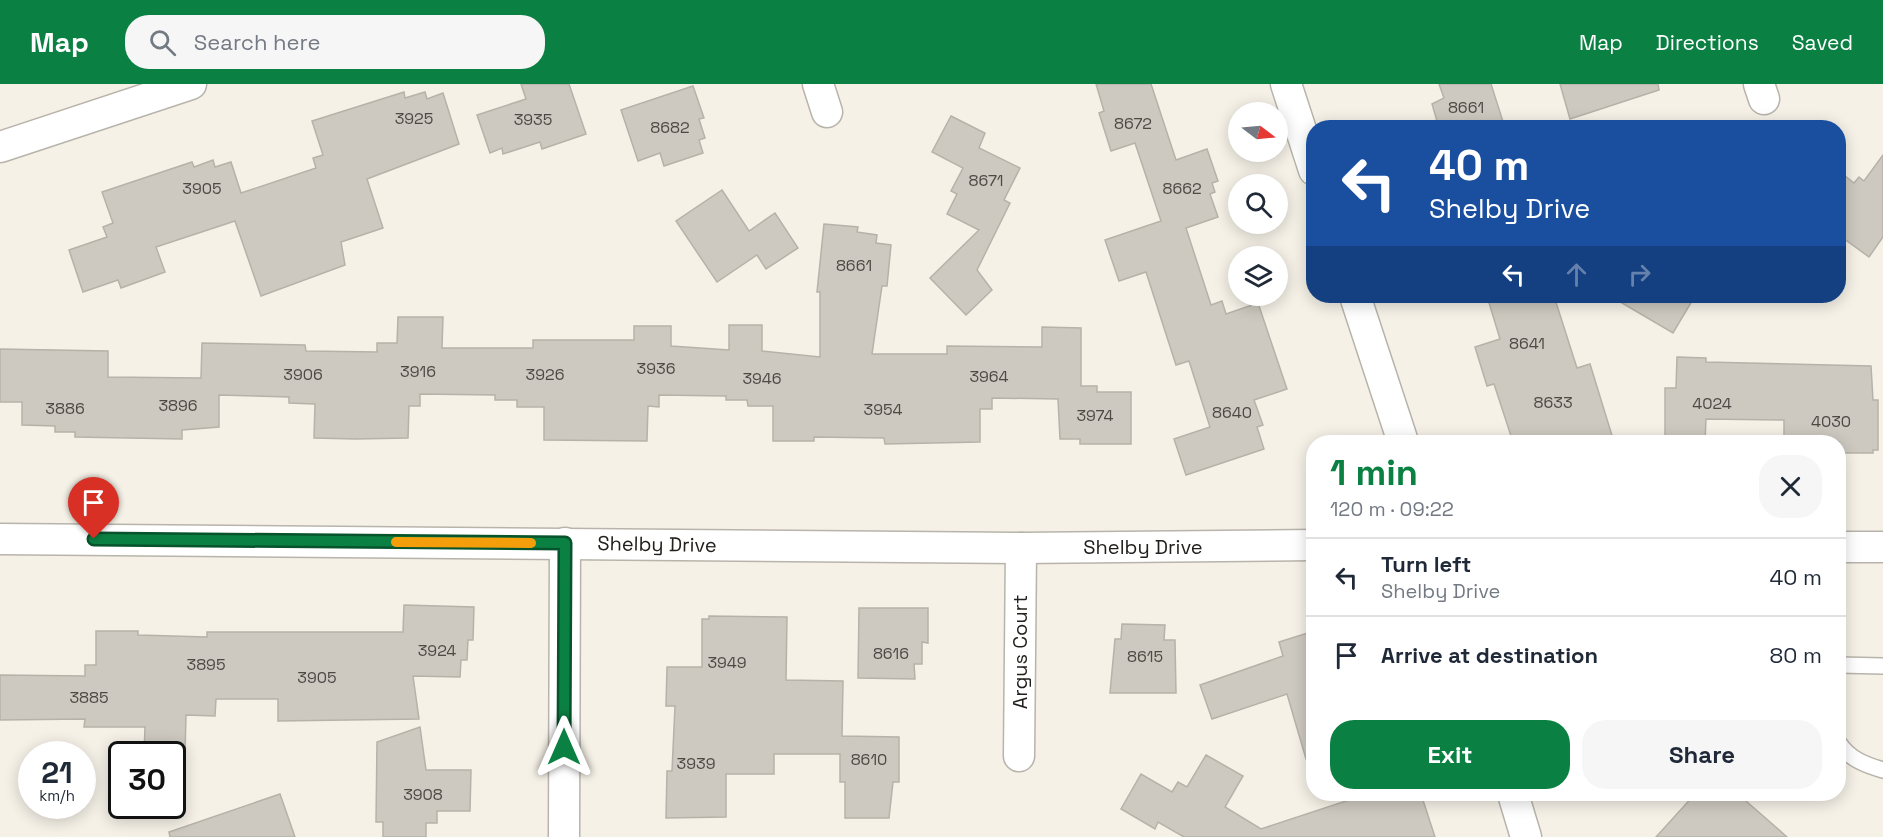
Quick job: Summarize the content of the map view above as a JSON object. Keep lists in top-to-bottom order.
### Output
{
  "streets": {
    "street": ["Shelby Drive", "Argus Court"]
  },
  "crossings": [
    ["Shelby Drive", "Argus Court"]
  ],
  "house_numbers": [
    "8661",
    "3925",
    "3935",
    "8672",
    "8682",
    "8671",
    "3905",
    "8662",
    "8661",
    "8641",
    "3936",
    "3916",
    "3906",
    "3926",
    "3964",
    "3946",
    "8633",
    "4024",
    "3896",
    "3886",
    "3954",
    "8640",
    "3974",
    "4030",
    "3924",
    "8616",
    "8615",
    "3949",
    "3895",
    "3905",
    "3885",
    "8610",
    "3939",
    "3908"
  ],
  "north": "right",
  "page": {
    "header": "Map",
    "search": "Search here",
    "nav": ["Map", "Directions", "Saved"],
    "turn": ["40 m", "Shelby Drive"],
    "heading": ["1 min", "120 m · 09:22"],
    "list": [
      {
        "name": "Turn left",
        "note": "Shelby Drive",
        "value": "40 m"
      },
      {
        "name": "Arrive at destination",
        "value": "80 m"
      }
    ],
    "buttons": ["Exit", "Share"],
    "speed": "21 km/h",
    "limit": "30"
  }
}
